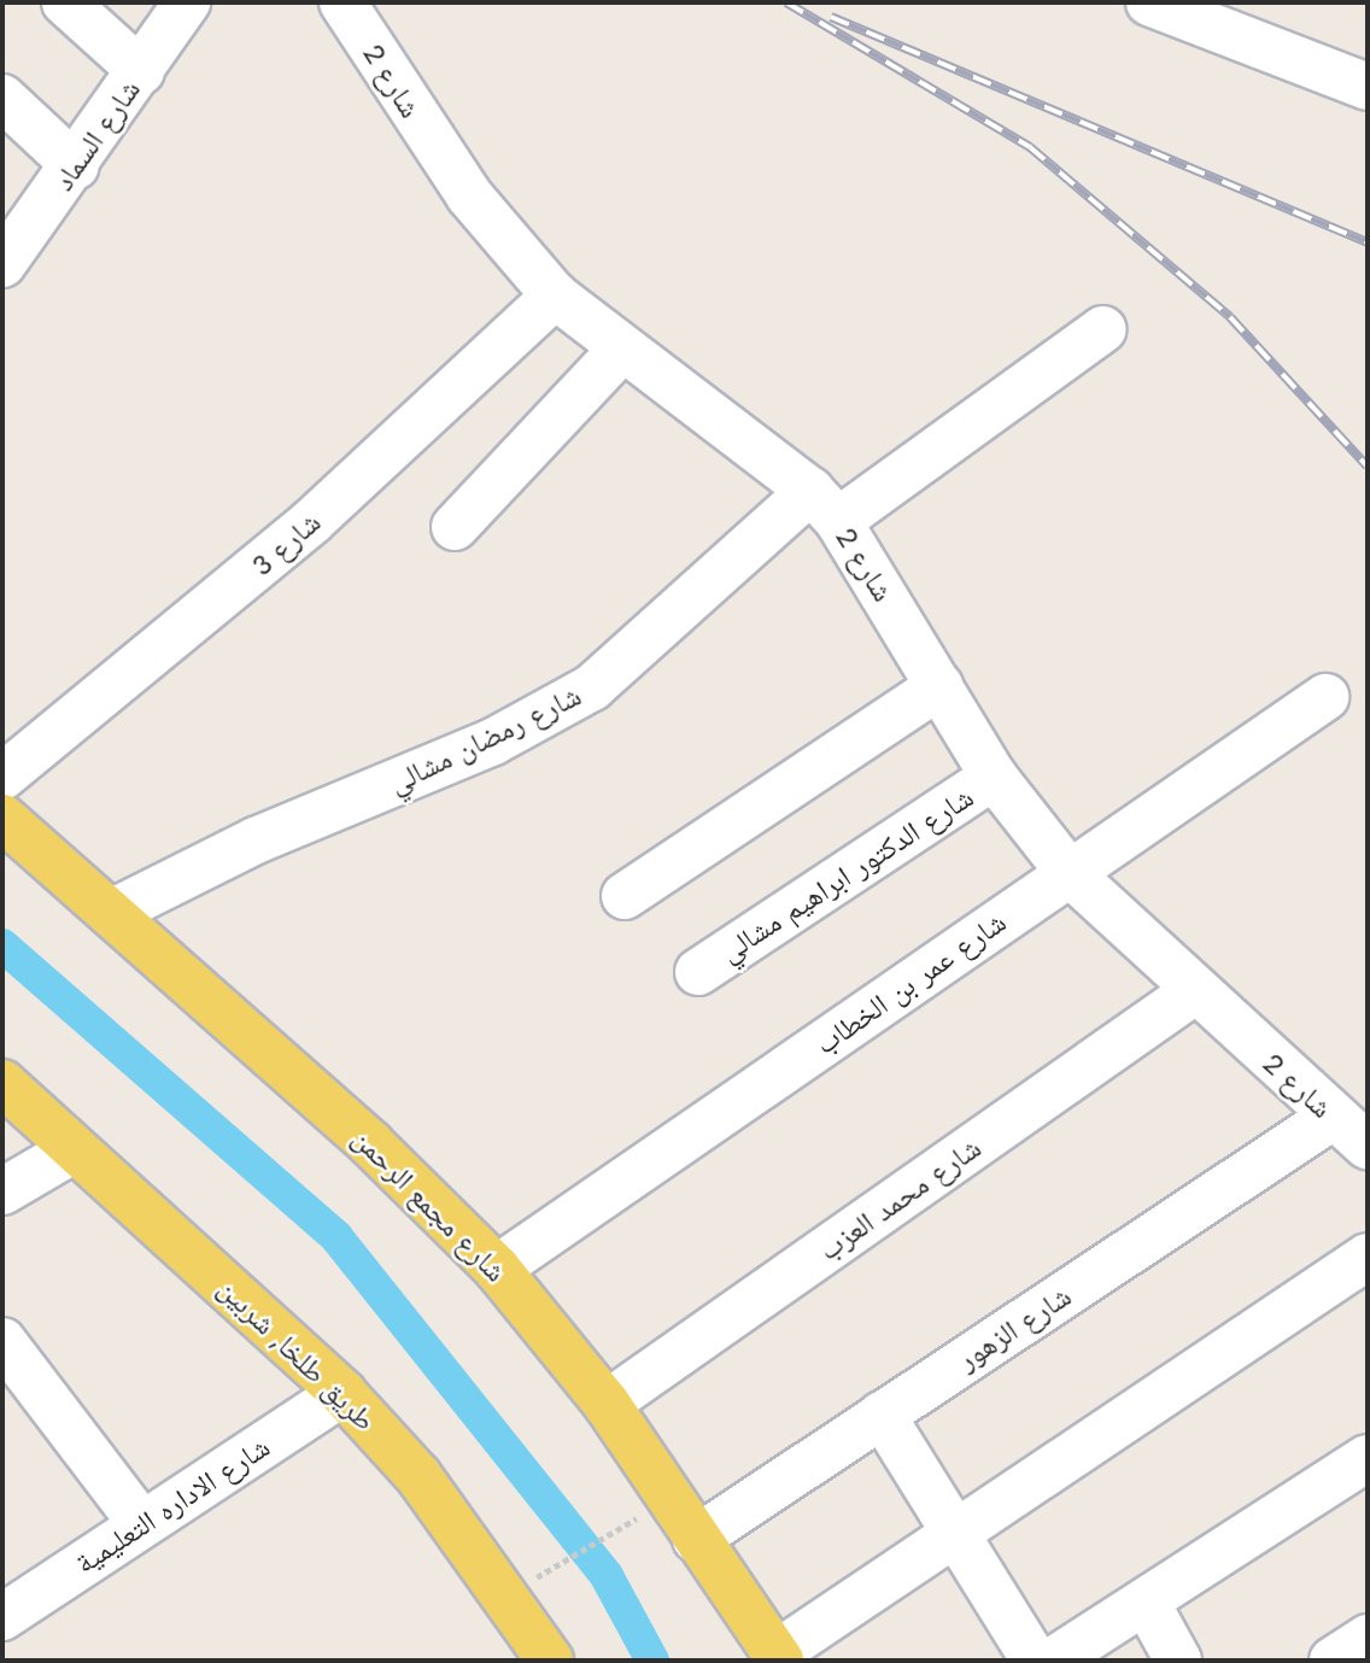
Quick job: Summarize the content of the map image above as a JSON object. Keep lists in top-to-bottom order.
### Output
{
  "streets": {
    "main road": ["شارع مجمع الرحمن", "طريق طلخا, شربين"],
    "street": [
      "شارع 2",
      "شارع السماد",
      "شارع 3",
      "شارع رمضان مشالي",
      "شارع الدكتور ابراهيم مشالي",
      "شارع عمر بن الخطاب",
      "شارع محمد العزب",
      "شارع الزهور",
      "شارع الاداره التعليمية"
    ]
  },
  "crossings": [
    ["شارع 2", "شارع 3"],
    ["شارع 2", "شارع رمضان مشالي"],
    ["شارع 2", "شارع الدكتور ابراهيم مشالي"],
    ["شارع 2", "شارع عمر بن الخطاب"],
    ["شارع 2", "شارع محمد العزب"],
    ["شارع 2", "شارع الزهور"],
    ["شارع رمضان مشالي", "شارع مجمع الرحمن"],
    ["شارع عمر بن الخطاب", "شارع مجمع الرحمن"],
    ["شارع محمد العزب", "شارع مجمع الرحمن"],
    ["شارع مجمع الرحمن", "شارع الزهور"],
    ["طريق طلخا, شربين", "شارع الاداره التعليمية"]
  ]
}
